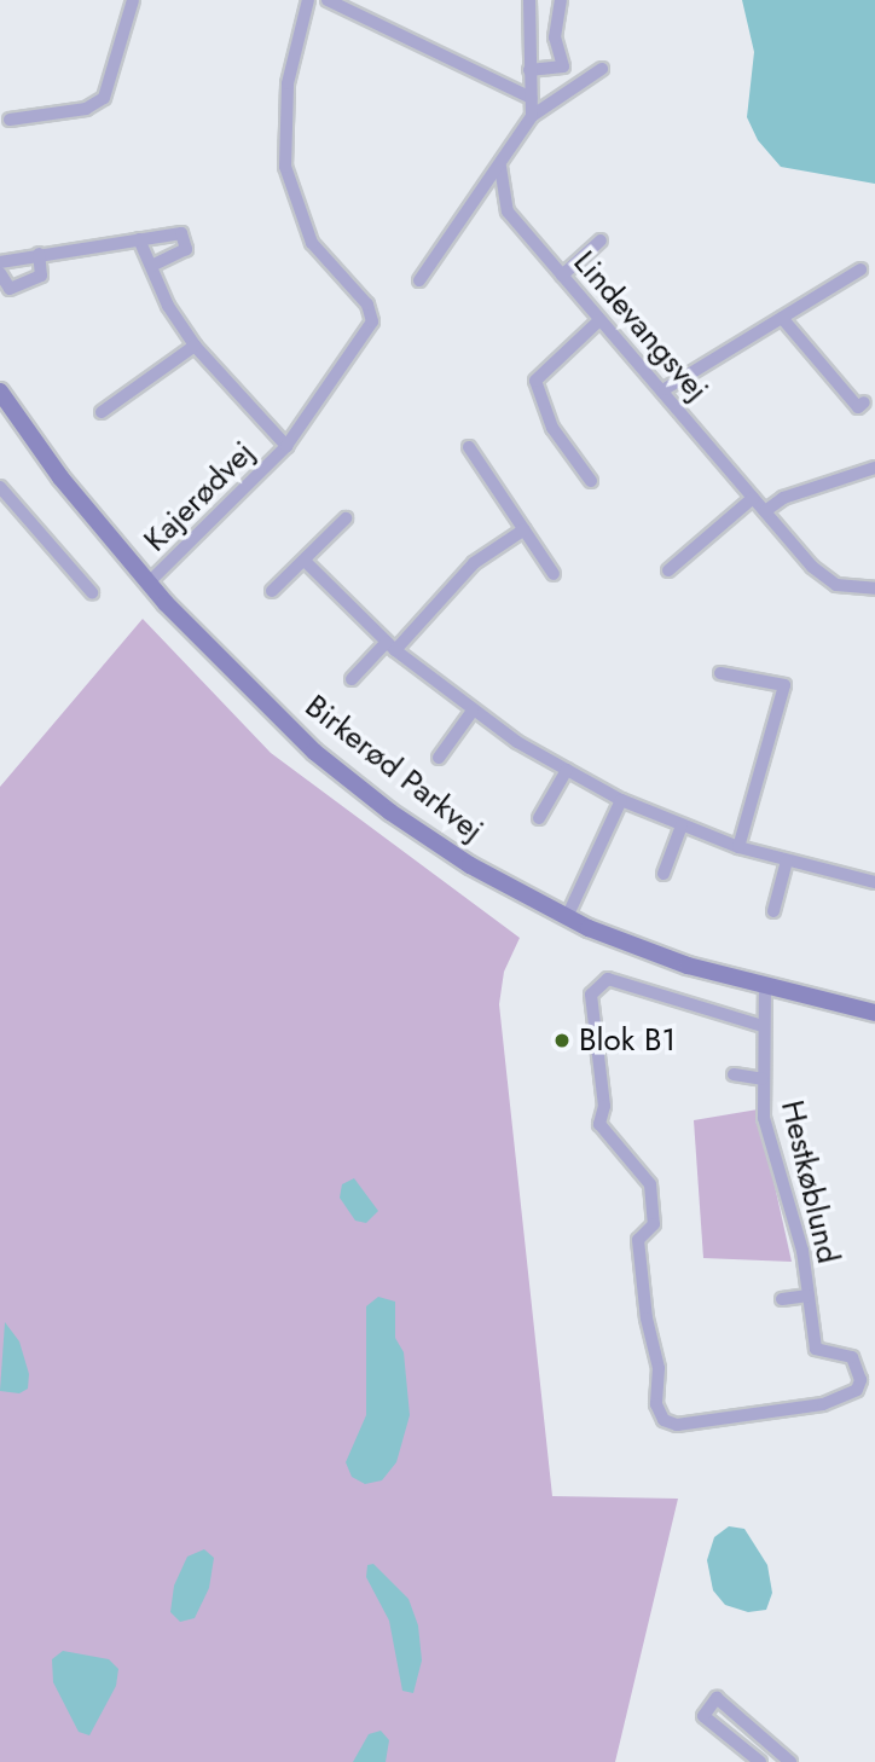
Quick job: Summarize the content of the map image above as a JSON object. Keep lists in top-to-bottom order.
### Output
{
  "streets": {
    "street": [
      "Lindevangsvej",
      "Kajerødvej",
      "Birkerød Parkvej",
      "Hestkøblund"
    ]
  },
  "crossings": [
    ["Kajerødvej", "Birkerød Parkvej"],
    ["Birkerød Parkvej", "Hestkøblund"]
  ],
  "places": ["Blok B1"]
}
